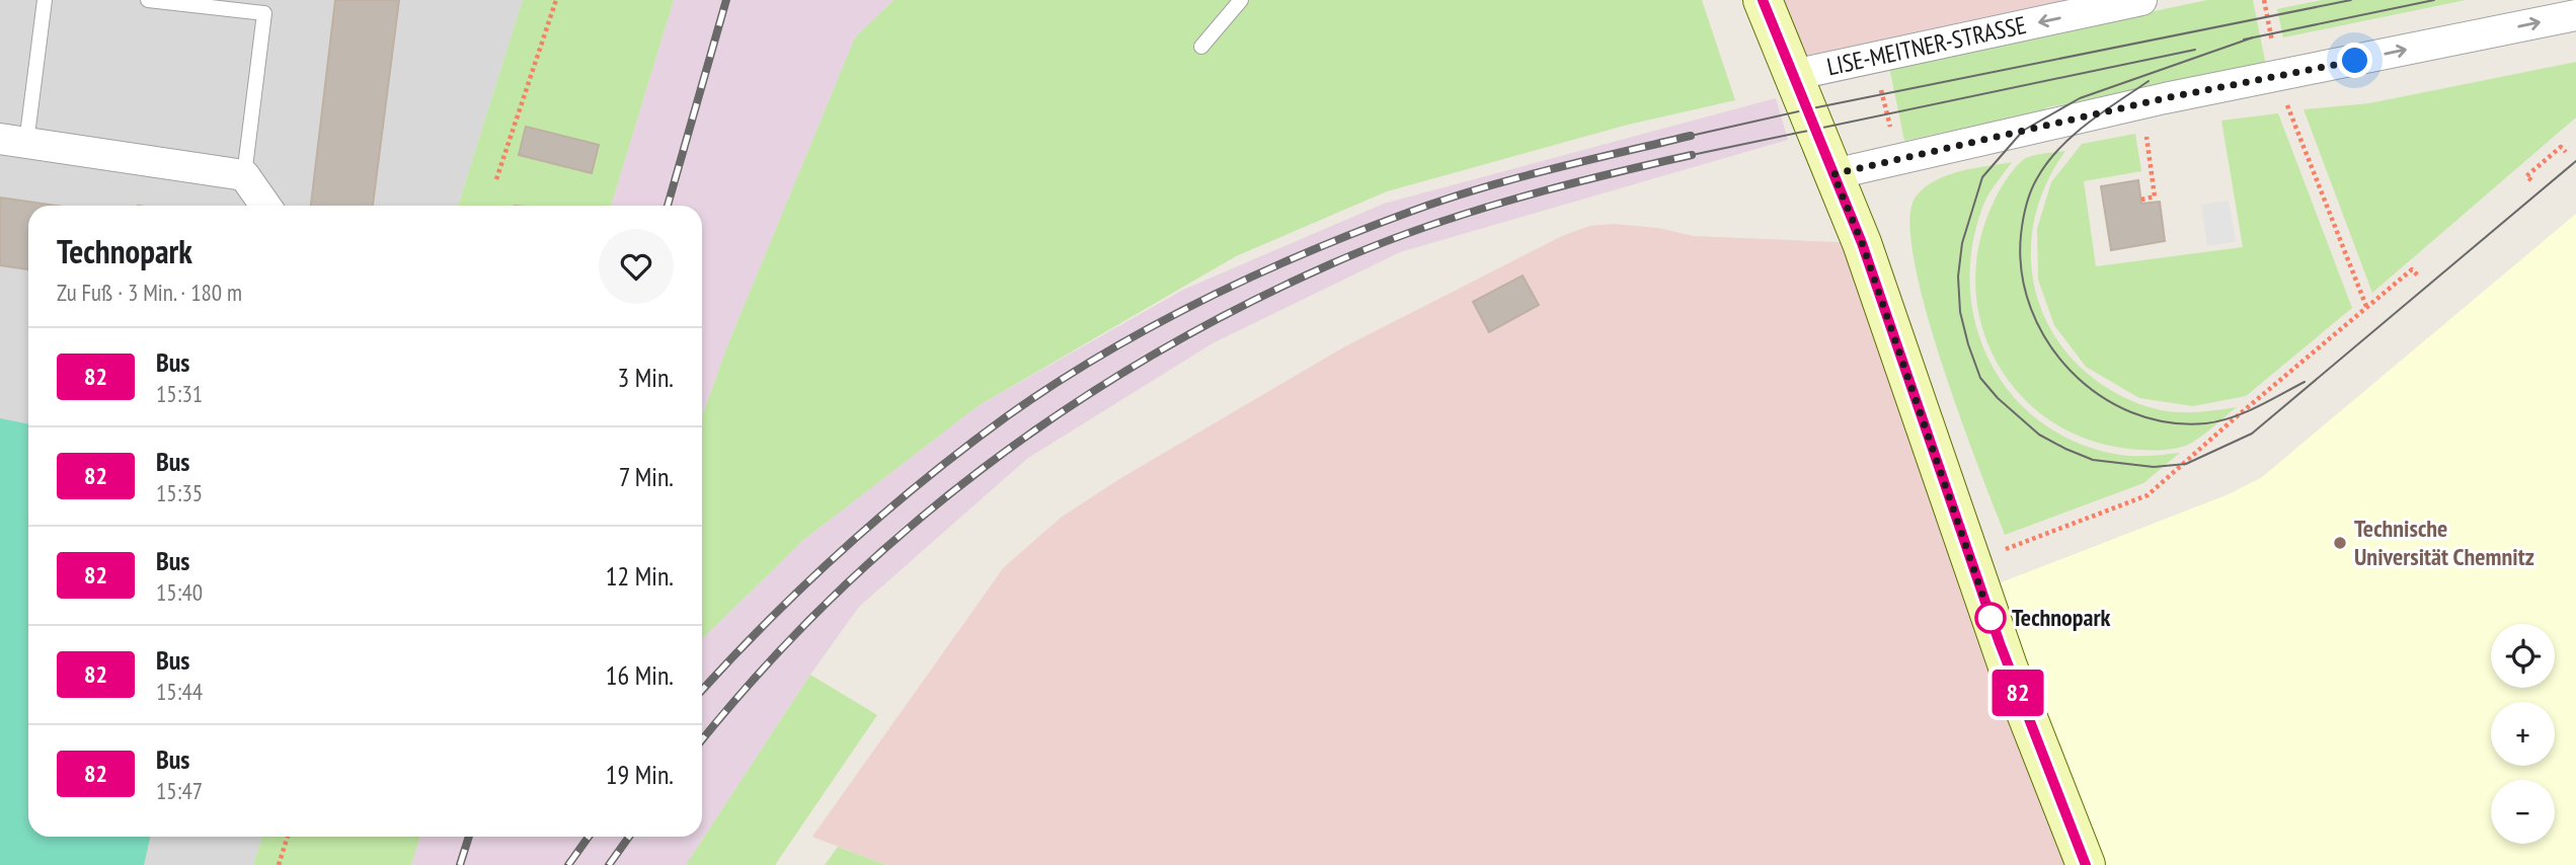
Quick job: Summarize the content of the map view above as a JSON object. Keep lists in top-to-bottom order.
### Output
{
  "streets": {
    "street": ["LISE-MEITNER-STRASSE"]
  },
  "places": ["Technische Universität Chemnitz", "Technopark"],
  "lines": ["bus line 82"],
  "page": {
    "on_map": "82",
    "heading": ["Technopark", "Zu Fuß · 3 Min. · 180 m"],
    "list": [
      {
        "mark": "82",
        "name": "Bus",
        "note": "15:31",
        "value": "3 Min."
      },
      {
        "mark": "82",
        "name": "Bus",
        "note": "15:35",
        "value": "7 Min."
      },
      {
        "mark": "82",
        "name": "Bus",
        "note": "15:40",
        "value": "12 Min."
      },
      {
        "mark": "82",
        "name": "Bus",
        "note": "15:44",
        "value": "16 Min."
      },
      {
        "mark": "82",
        "name": "Bus",
        "note": "15:47",
        "value": "19 Min."
      }
    ],
    "map_buttons": ["+", "−"]
  }
}
